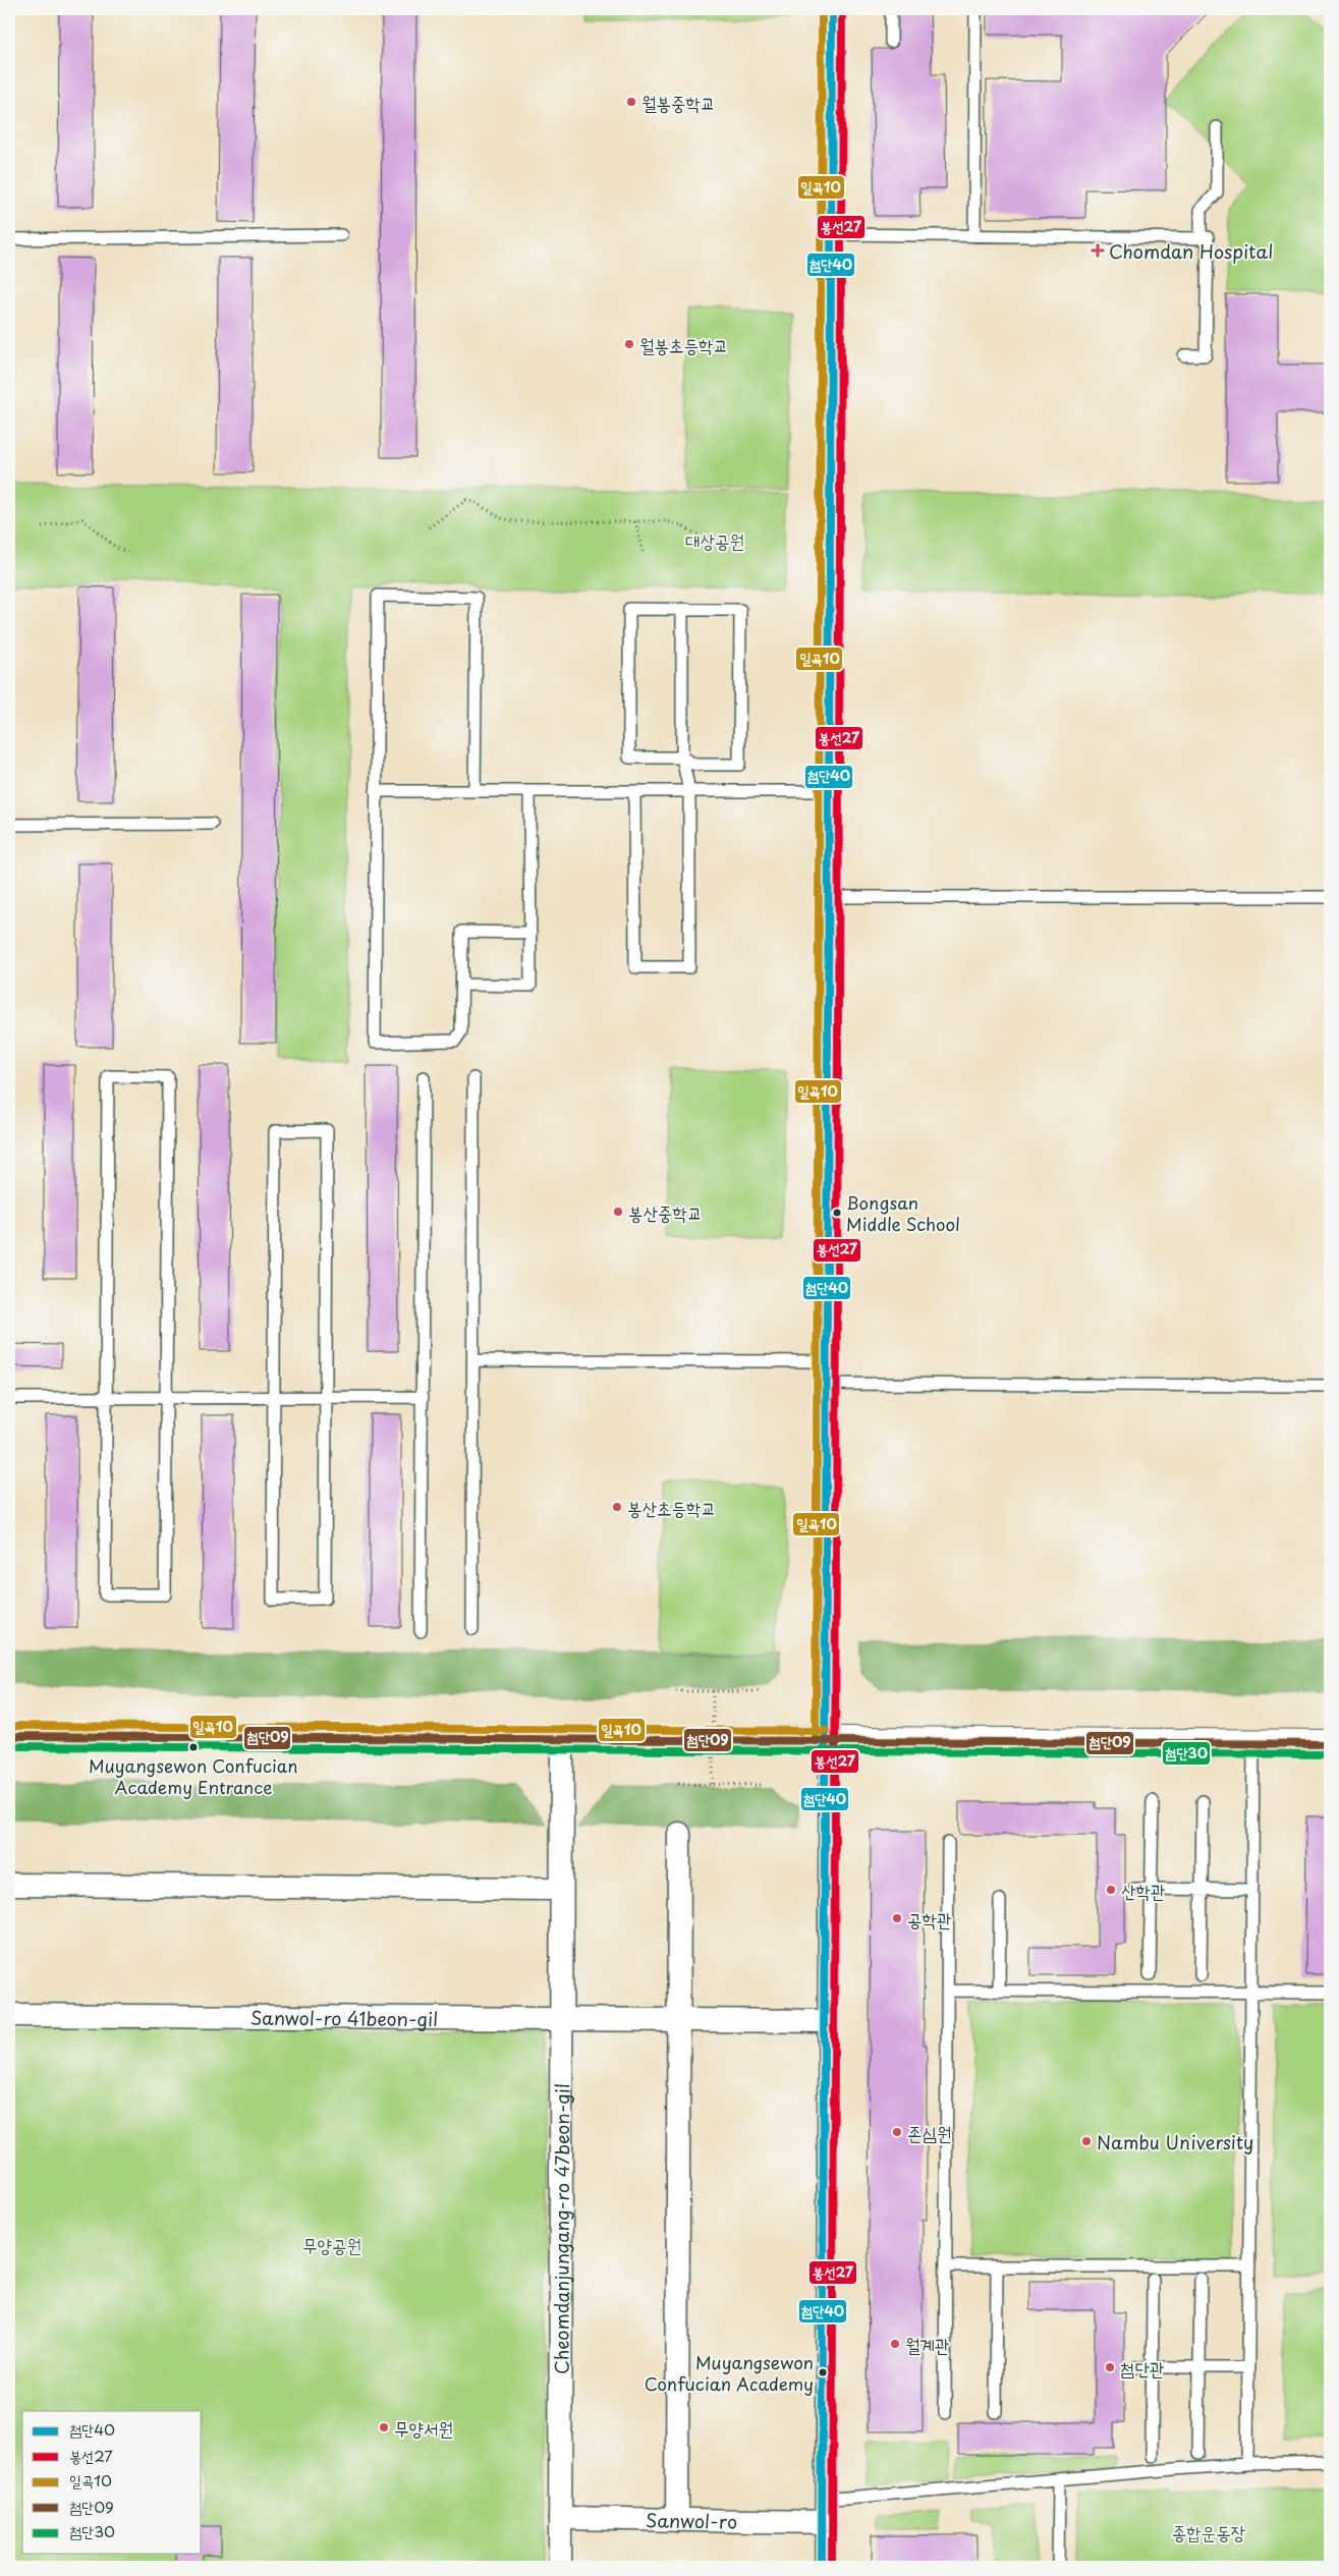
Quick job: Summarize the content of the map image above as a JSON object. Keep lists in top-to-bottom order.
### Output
{
  "streets": {
    "street": ["Sanwol-ro 41beon-gil", "Cheomdanjungang-ro 47beon-gil", "Sanwol-ro"]
  },
  "crossings": [
    ["Sanwol-ro 41beon-gil", "Cheomdanjungang-ro 47beon-gil"],
    ["Cheomdanjungang-ro 47beon-gil", "Sanwol-ro"]
  ],
  "parks": ["대상공원", "무양공원", "종합운동장"],
  "places": {
    "other": [
      "월봉중학교",
      "월봉초등학교",
      "봉산중학교",
      "Bongsan Middle School",
      "봉산초등학교",
      "Muyangsewon Confucian Academy Entrance",
      "산학관",
      "공학관",
      "존심원",
      "Nambu University",
      "월계관",
      "첨단관",
      "Muyangsewon Confucian Academy",
      "무양서원"
    ],
    "health": ["Chomdan Hospital"]
  },
  "lines": [
    "transit line 첨단40",
    "transit line 봉선27",
    "transit line 일곡10",
    "transit line 첨단09",
    "transit line 첨단30"
  ],
  "legend": [
    "첨단40",
    "봉선27",
    "일곡10",
    "첨단09",
    "첨단30"
  ]
}
